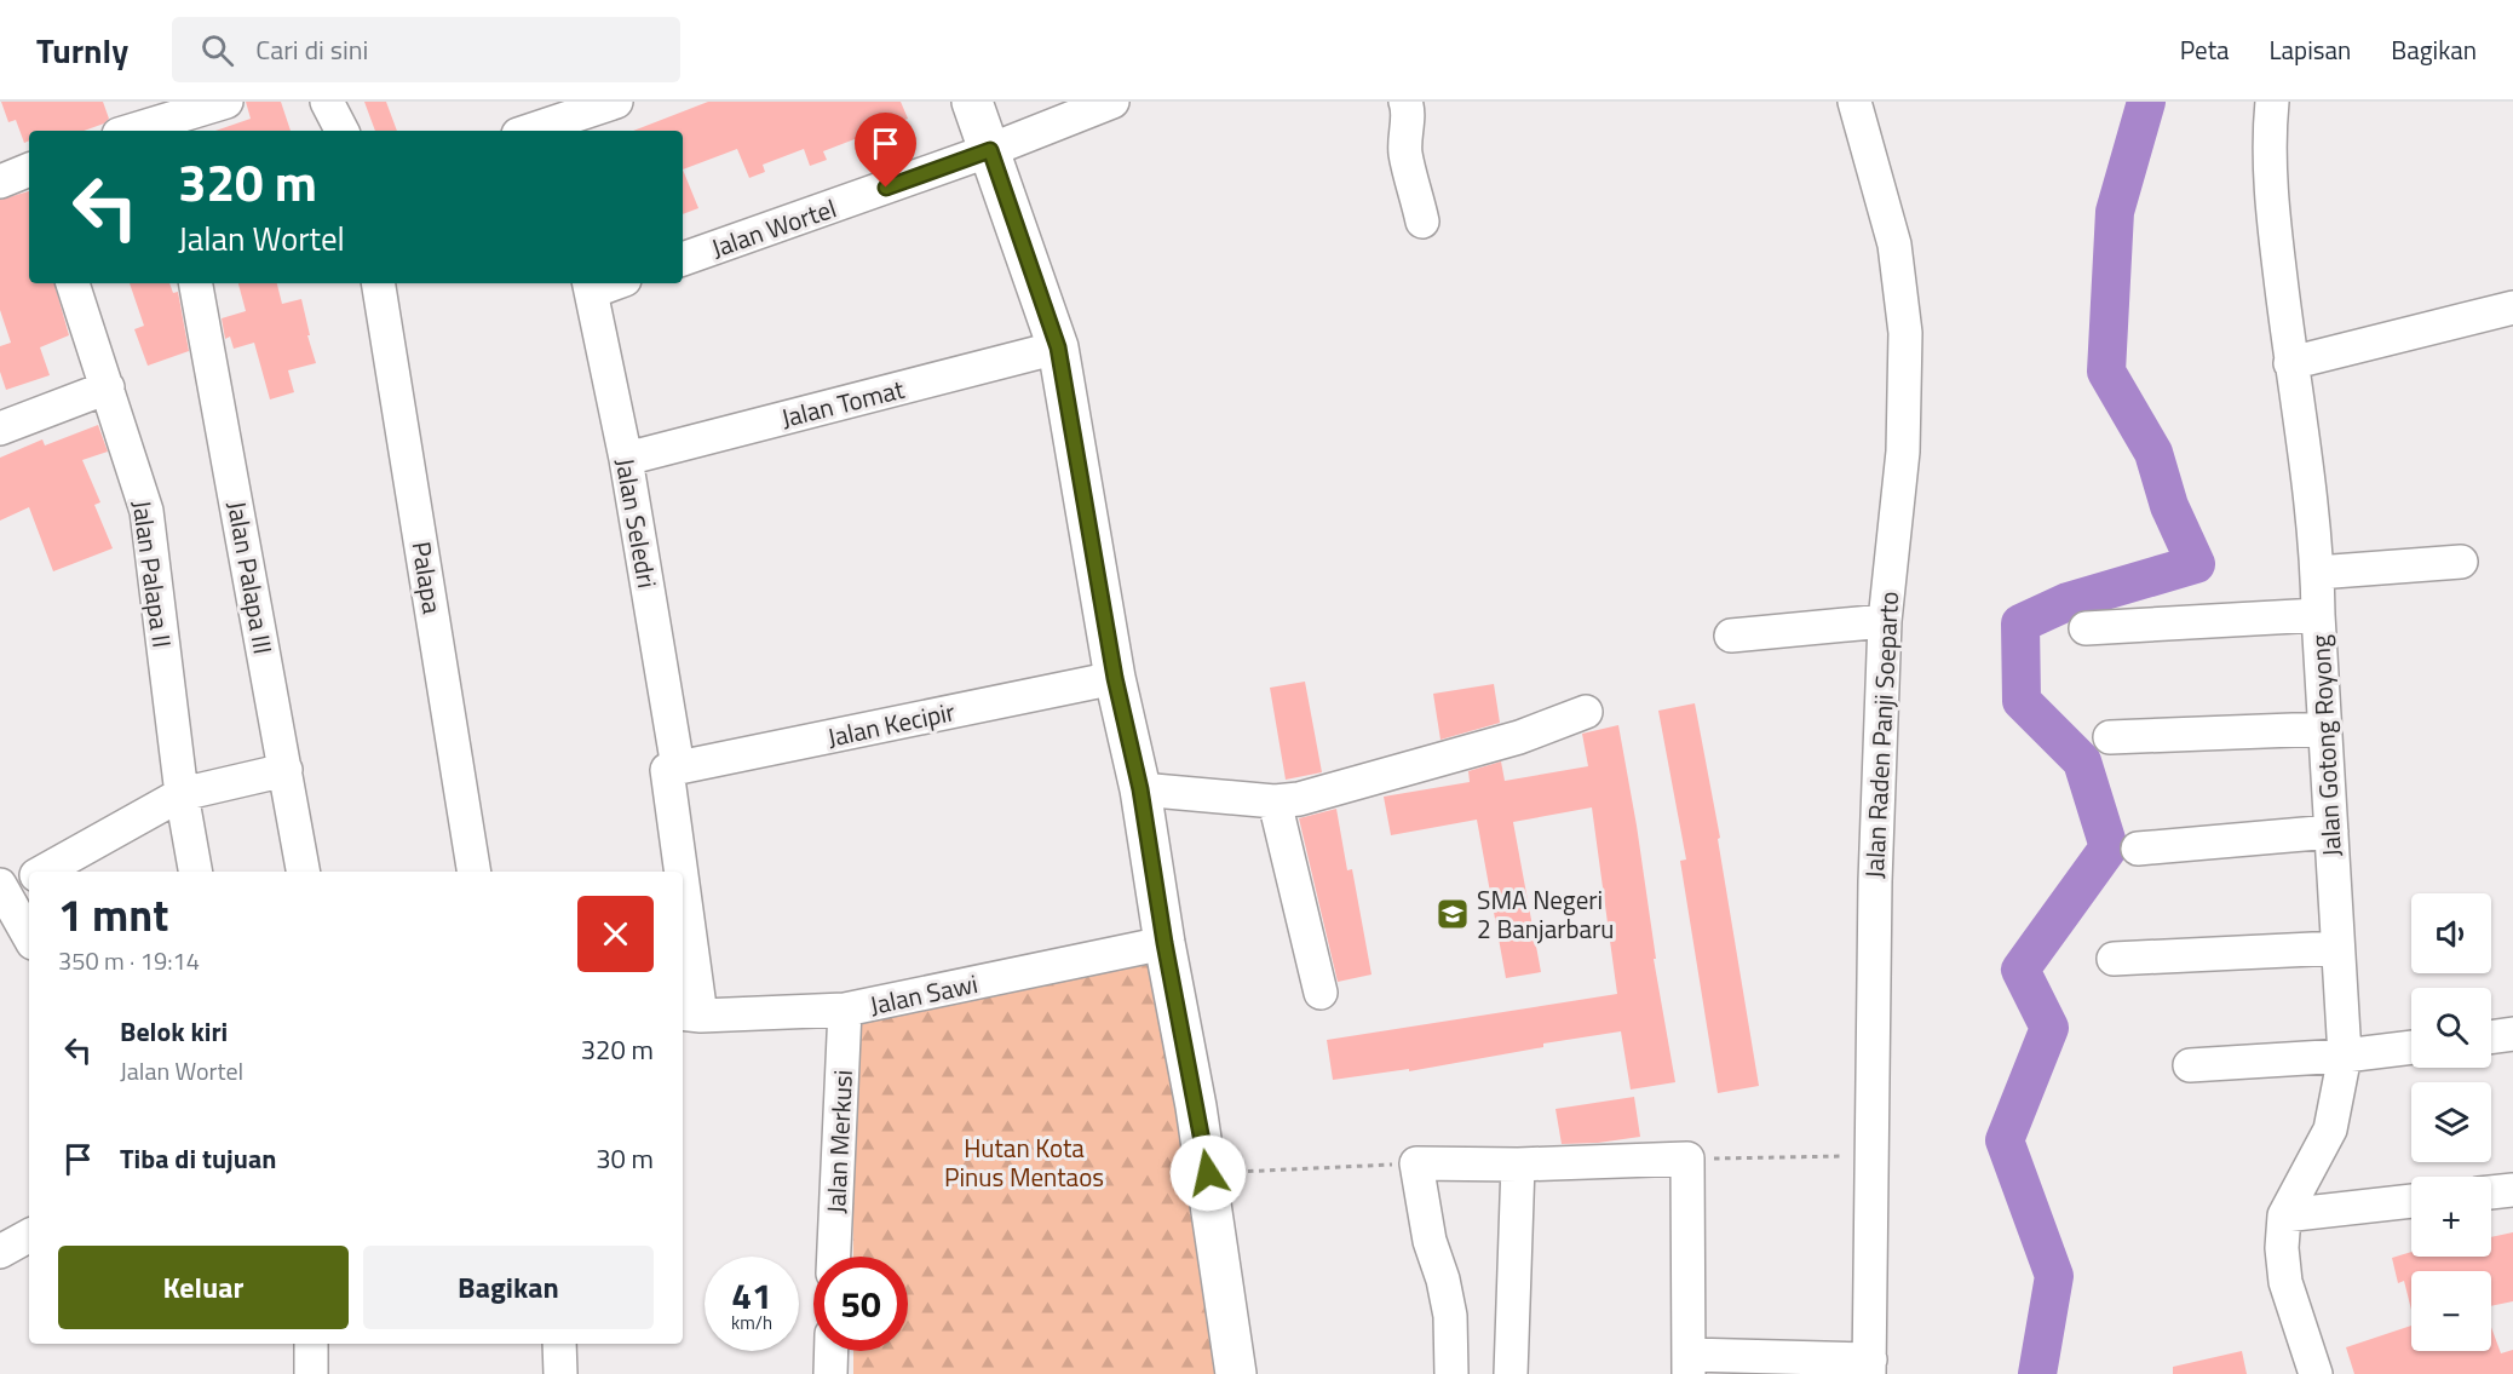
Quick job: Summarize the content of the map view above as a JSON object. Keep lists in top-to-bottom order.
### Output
{
  "streets": {
    "street": [
      "Jalan Wortel",
      "Jalan Tomat",
      "Jalan Seledri",
      "Jalan Palapa II",
      "Jalan Palapa III",
      "Palapa",
      "Jalan Kecipir",
      "Jalan Raden Panji Soeparto",
      "Jalan Gotong Royong",
      "Jalan Sawi",
      "Jalan Merkusi"
    ]
  },
  "crossings": [
    ["Jalan Tomat", "Jalan Seledri"],
    ["Jalan Seledri", "Jalan Kecipir"],
    ["Jalan Seledri", "Jalan Sawi"],
    ["Jalan Sawi", "Jalan Merkusi"]
  ],
  "parks": ["Hutan Kota Pinus Mentaos"],
  "places": {
    "school or university": ["SMA Negeri 2 Banjarbaru"]
  },
  "page": {
    "header": "Turnly",
    "search": "Cari di sini",
    "nav": ["Peta", "Lapisan", "Bagikan"],
    "turn": ["320 m", "Jalan Wortel"],
    "heading": ["1 mnt", "350 m · 19:14"],
    "map_buttons": ["+", "−"],
    "list": [
      {
        "name": "Belok kiri",
        "note": "Jalan Wortel",
        "value": "320 m"
      },
      {
        "name": "Tiba di tujuan",
        "value": "30 m"
      }
    ],
    "buttons": ["Keluar", "Bagikan"],
    "speed": "41 km/h",
    "limit": "50"
  }
}
